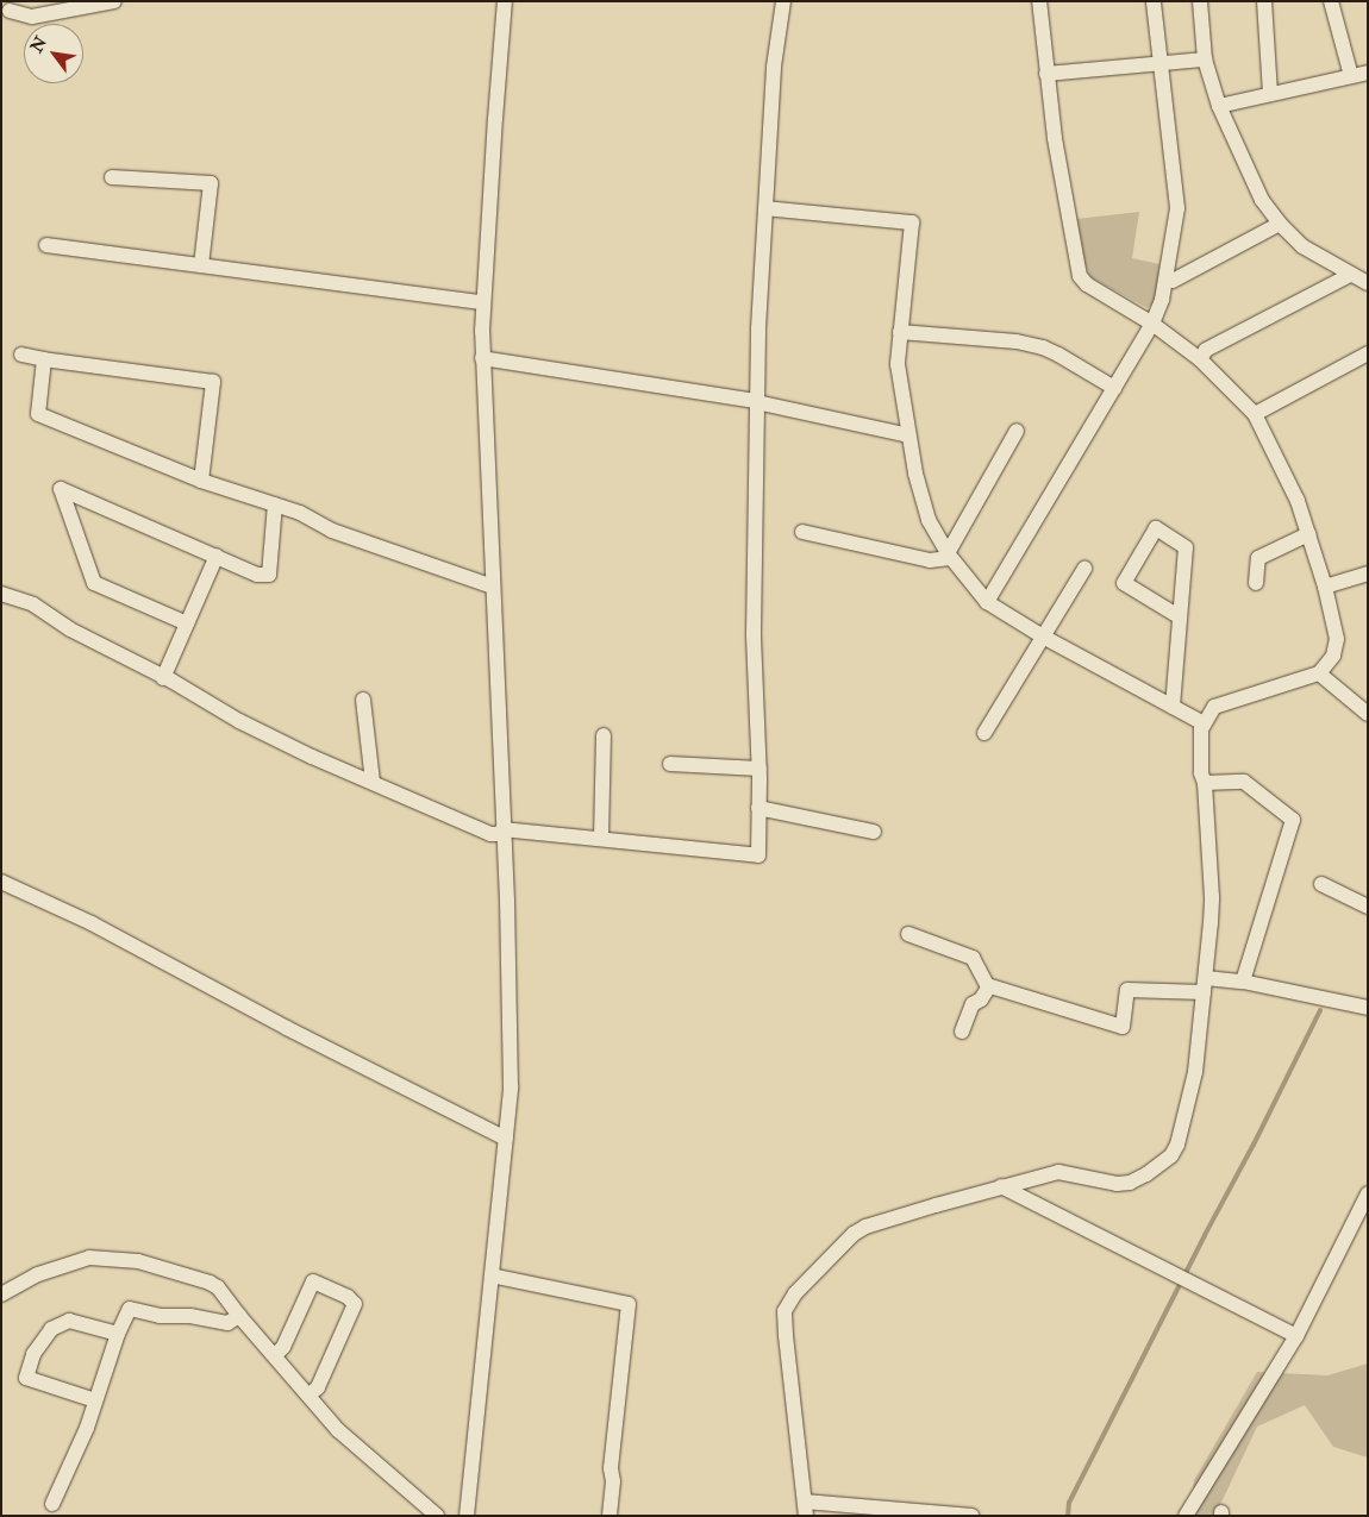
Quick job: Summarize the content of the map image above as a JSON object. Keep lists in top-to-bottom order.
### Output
{
  "north": "top left"
}
